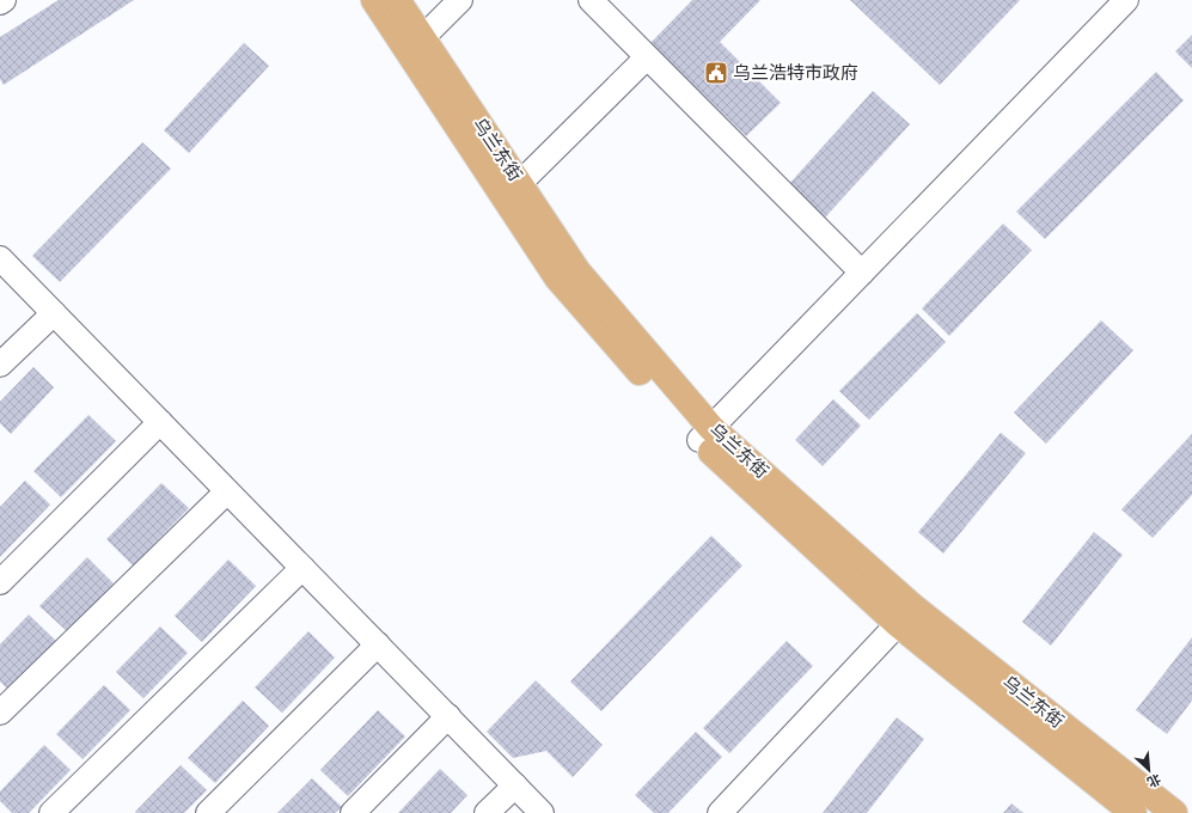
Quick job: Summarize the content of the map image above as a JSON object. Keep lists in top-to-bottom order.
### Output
{
  "streets": {
    "main road": ["乌兰东街"]
  },
  "places": {
    "public building": ["乌兰浩特市政府"]
  },
  "north": "bottom right"
}
